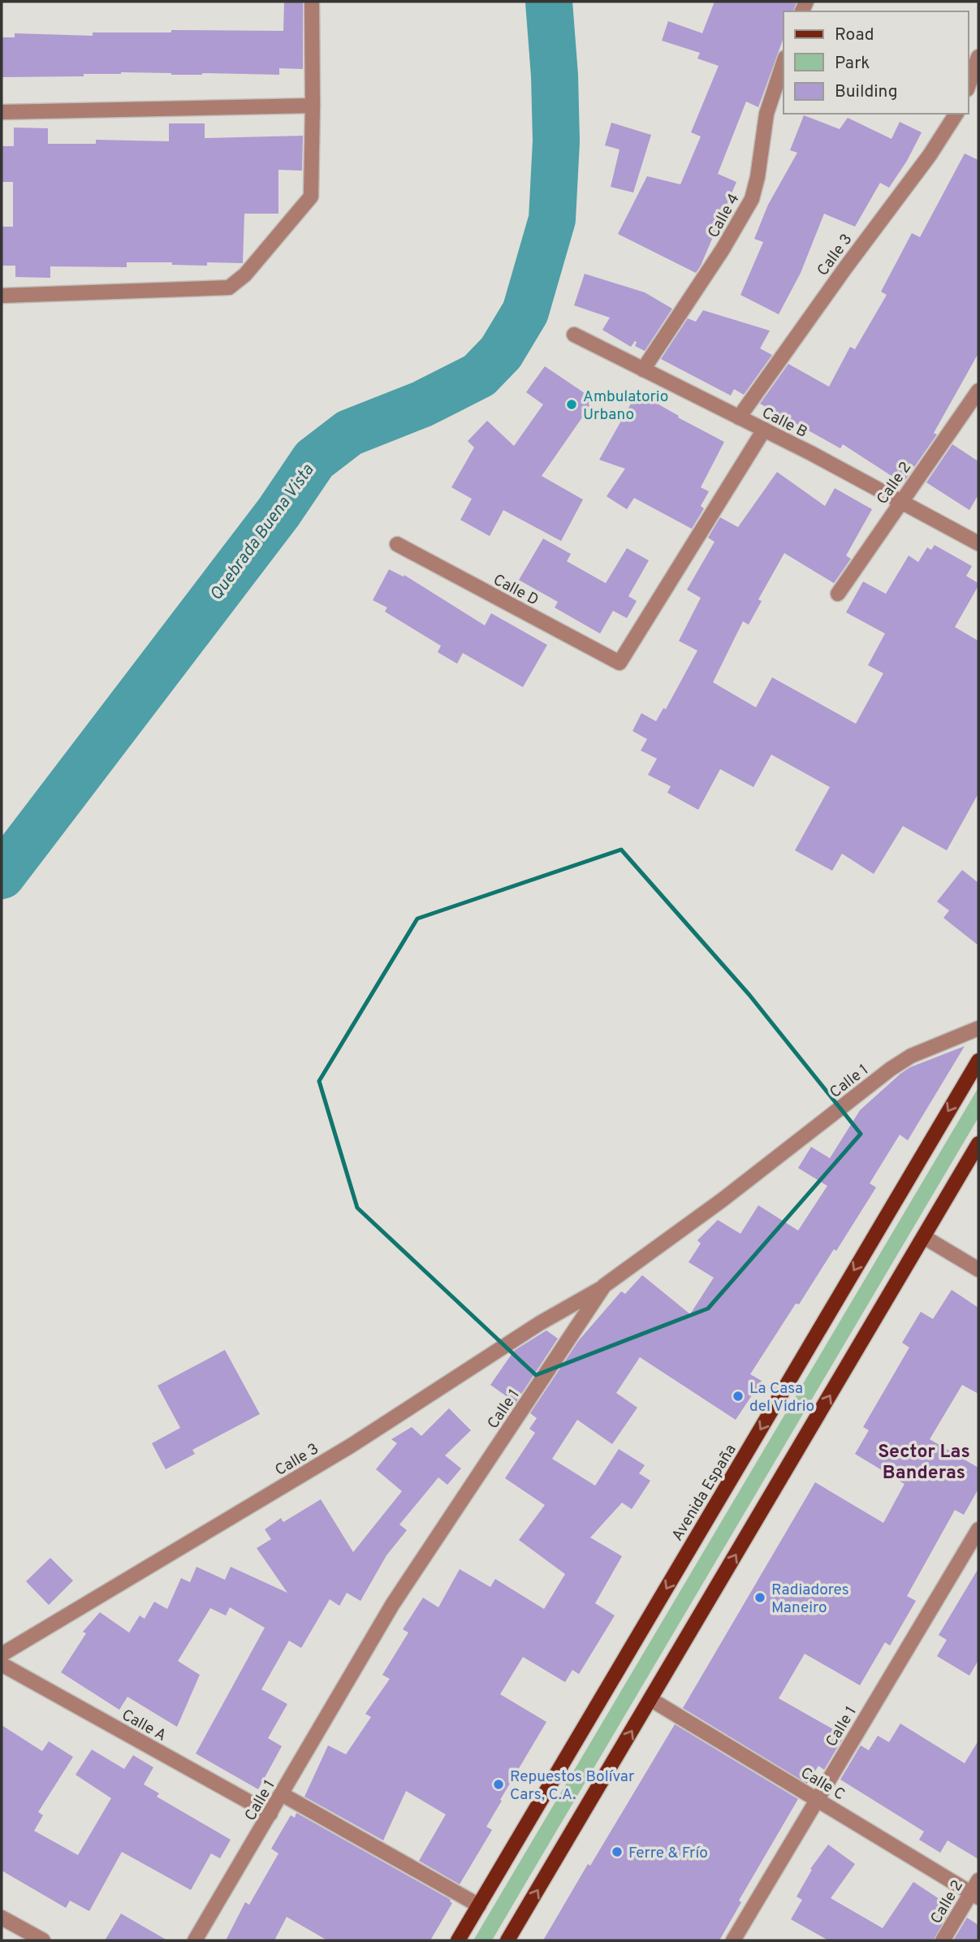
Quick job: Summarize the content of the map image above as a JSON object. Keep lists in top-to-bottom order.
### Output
{
  "streets": {
    "main road": ["Avenida España"],
    "street": [
      "Calle 4",
      "Calle 3",
      "Calle B",
      "Calle 2",
      "Calle D",
      "Calle 1",
      "Calle A",
      "Calle C"
    ]
  },
  "crossings": [
    ["Calle 4", "Calle B"],
    ["Calle 3", "Calle B"],
    ["Calle 3", "Calle 1"],
    ["Calle B", "Calle 2"],
    ["Calle B", "Calle D"],
    ["Calle 2", "Calle C"],
    ["Calle 1", "Calle A"],
    ["Calle 1", "Calle C"]
  ],
  "districts": ["Sector Las Banderas"],
  "water": ["Quebrada Buena Vista"],
  "places": [
    "Ambulatorio Urbano",
    "La Casa del Vidrio",
    "Radiadores Maneiro",
    "Repuestos Bolívar Cars, C.A.",
    "Ferre & Frío"
  ],
  "legend": ["Road", "Park", "Building"]
}
